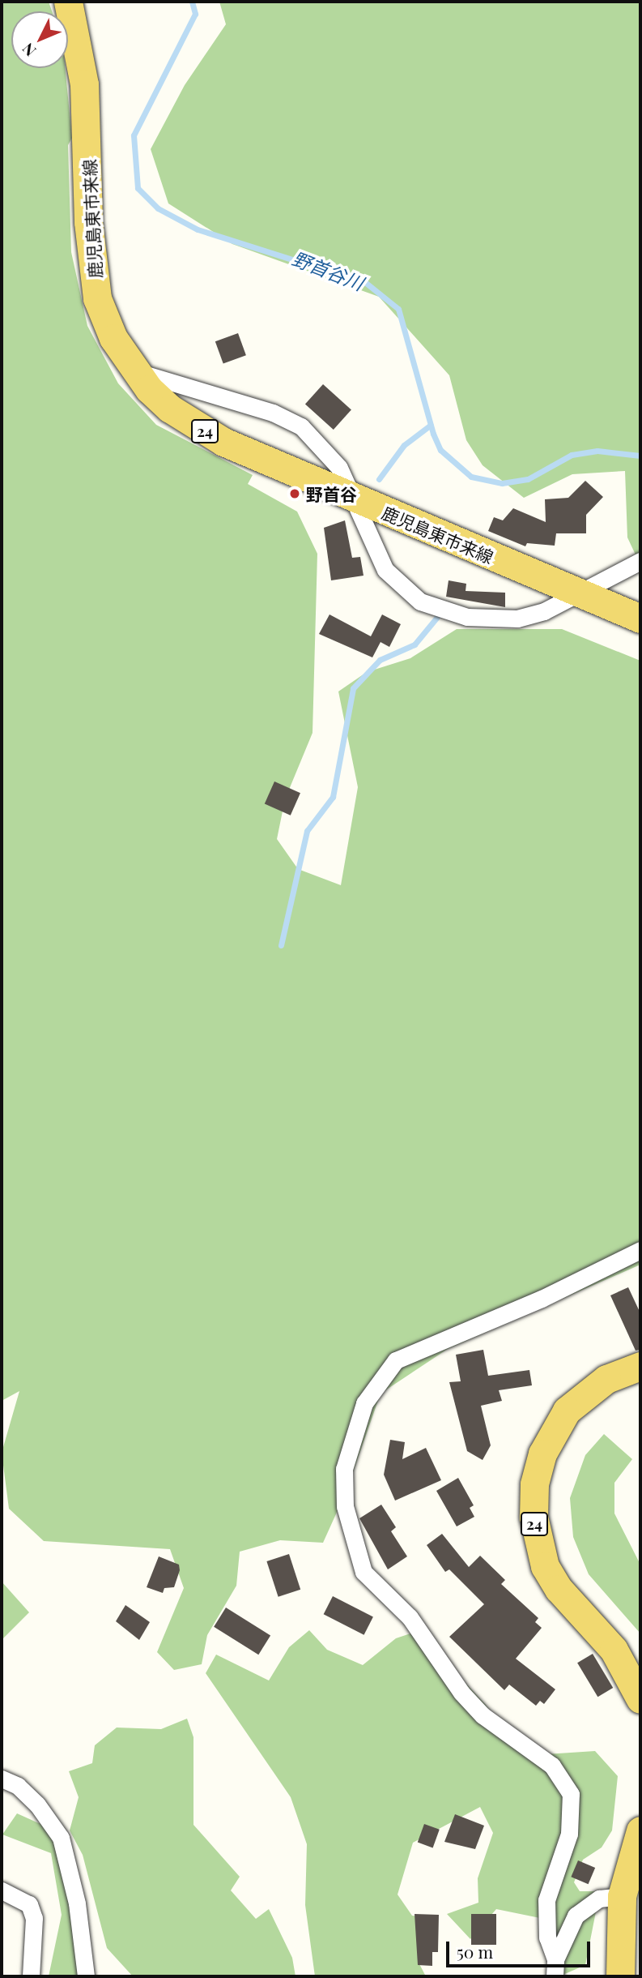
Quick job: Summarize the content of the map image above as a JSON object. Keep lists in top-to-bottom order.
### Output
{
  "streets": {
    "main road": ["鹿児島東市来線", "24"]
  },
  "water": ["野首谷川"],
  "places": ["野首谷"],
  "scale_bar": "50 m",
  "north": "bottom left"
}
